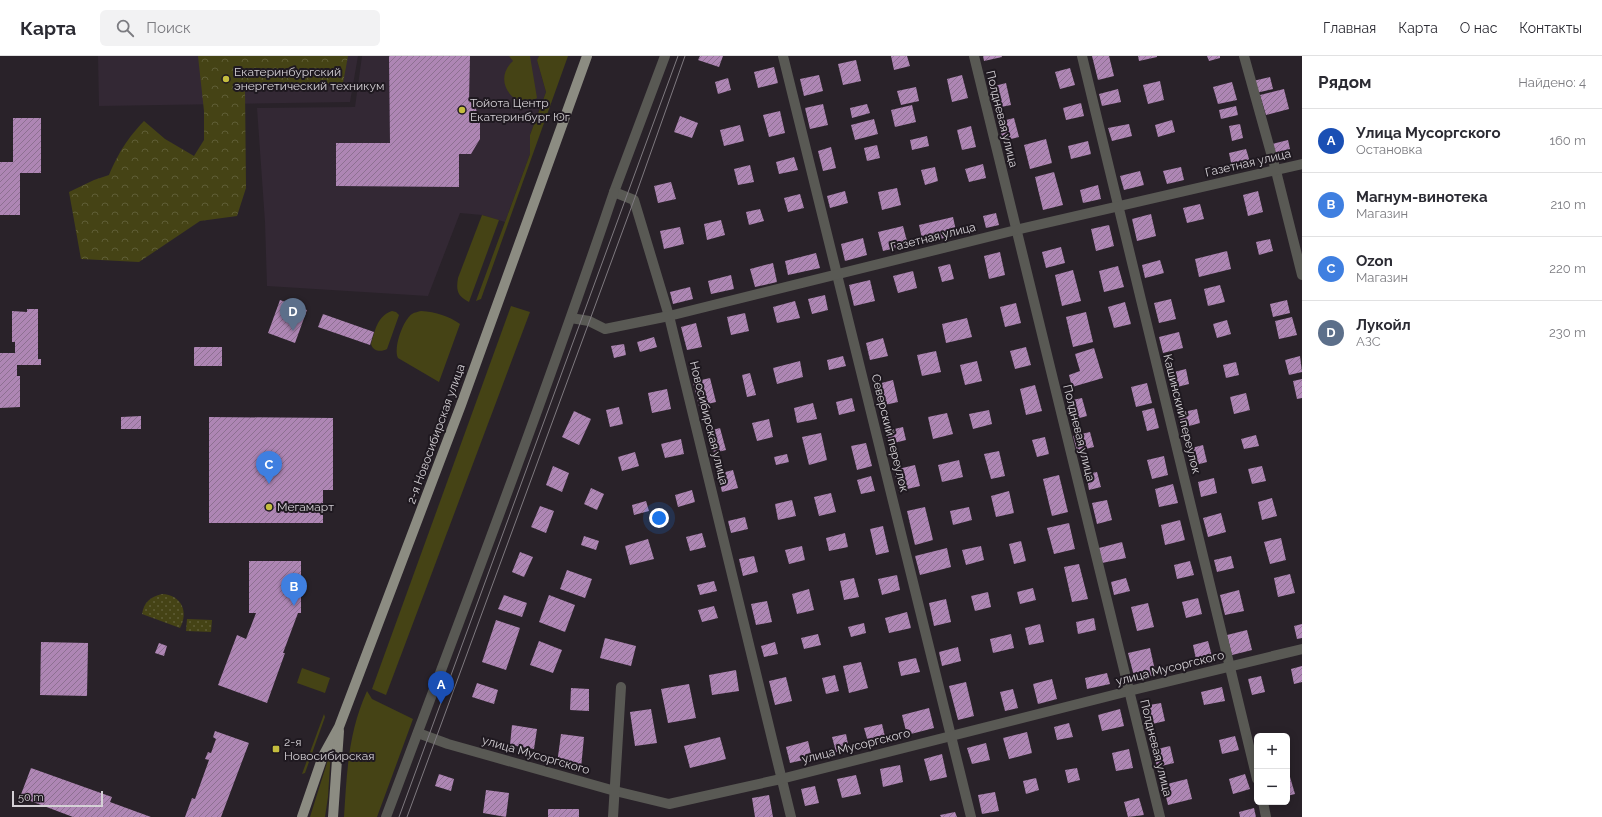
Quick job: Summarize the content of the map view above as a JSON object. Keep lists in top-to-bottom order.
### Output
{
  "streets": {
    "main road": ["2-я Новосибирская улица"],
    "street": [
      "Полдневая улица",
      "Газетная улица",
      "Кашинский переулок",
      "Новосибирская улица",
      "Северский переулок",
      "улица Мусоргского"
    ]
  },
  "crossings": [
    ["Полдневая улица", "Газетная улица"],
    ["Полдневая улица", "улица Мусоргского"],
    ["Газетная улица", "Кашинский переулок"],
    ["Газетная улица", "Новосибирская улица"],
    ["Газетная улица", "Северский переулок"],
    ["Кашинский переулок", "улица Мусоргского"],
    ["Новосибирская улица", "улица Мусоргского"],
    ["Северский переулок", "улица Мусоргского"]
  ],
  "places": {
    "other": ["Екатеринбургский энергетический техникум", "Тойота Центр Екатеринбург Юг", "Мегамарт"],
    "transit": ["2-я Новосибирская"]
  },
  "scale_bar": "50 m",
  "page": {
    "header": "Карта",
    "search": "Поиск",
    "nav": [
      "Главная",
      "Карта",
      "О нас",
      "Контакты"
    ],
    "heading": ["Рядом", "Найдено: 4"],
    "list": [
      {
        "mark": "A",
        "name": "Улица Мусоргского",
        "note": "Остановка",
        "value": "160 m"
      },
      {
        "mark": "B",
        "name": "Магнум-винотека",
        "note": "Магазин",
        "value": "210 m"
      },
      {
        "mark": "C",
        "name": "Ozon",
        "note": "Магазин",
        "value": "220 m"
      },
      {
        "mark": "D",
        "name": "Лукойл",
        "note": "АЗС",
        "value": "230 m"
      }
    ],
    "pins": [
      "D",
      "C",
      "B",
      "A"
    ],
    "map_buttons": ["+", "−"],
    "scale": "50 m"
  }
}
